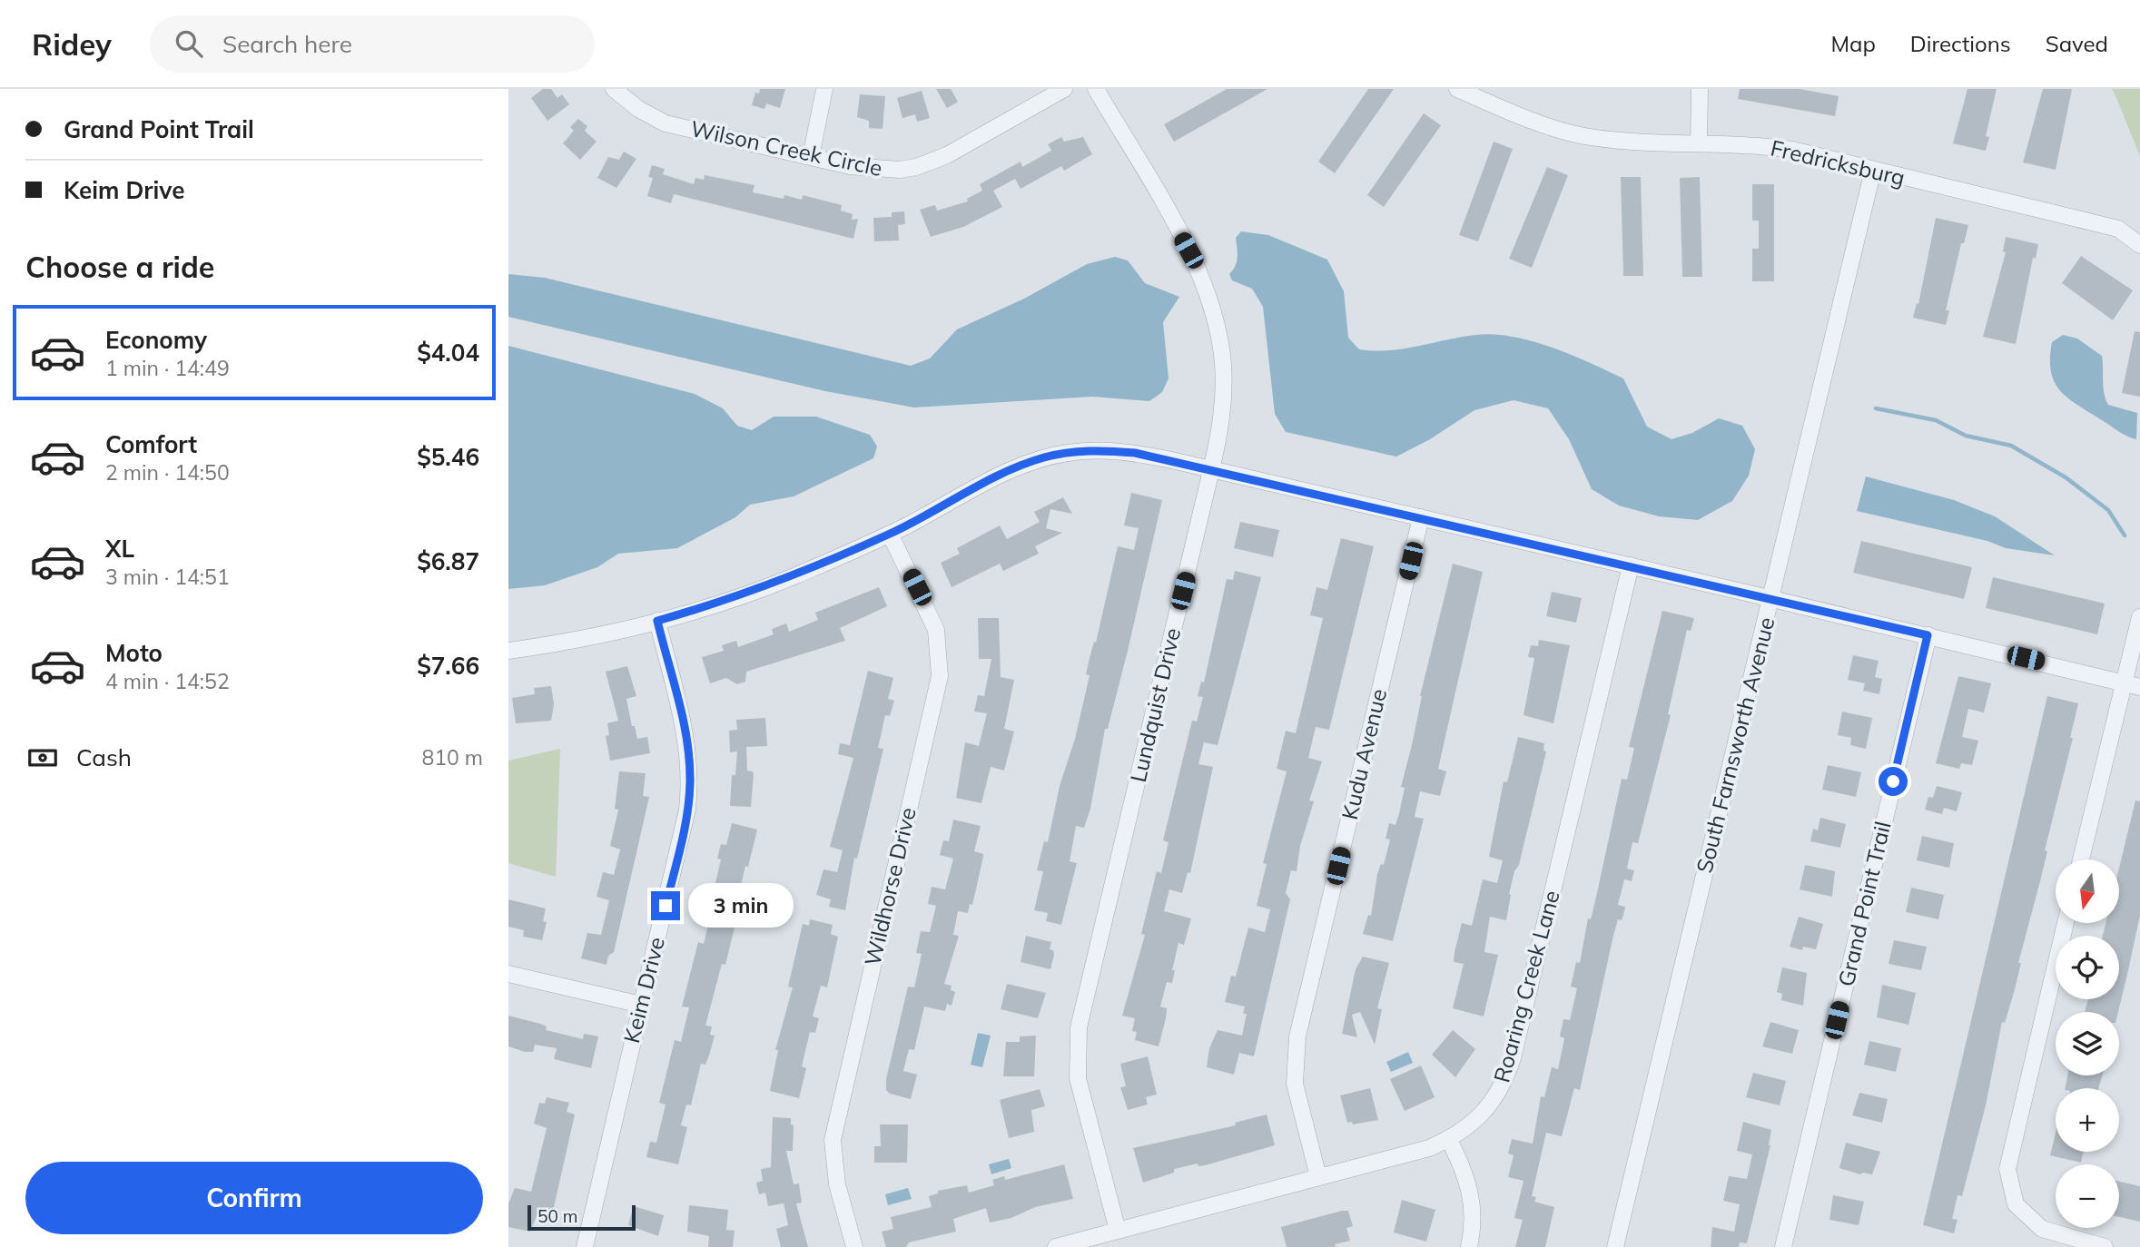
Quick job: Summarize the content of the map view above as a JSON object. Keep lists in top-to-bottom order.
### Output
{
  "streets": {
    "street": [
      "Wilson Creek Circle",
      "Fredricksburg",
      "Lundquist Drive",
      "South Farnsworth Avenue",
      "Kudu Avenue",
      "Wildhorse Drive",
      "Grand Point Trail",
      "Roaring Creek Lane",
      "Keim Drive"
    ]
  },
  "crossings": [
    ["Fredricksburg", "South Farnsworth Avenue"],
    ["Lundquist Drive", "Roaring Creek Lane"],
    ["Kudu Avenue", "Roaring Creek Lane"]
  ],
  "scale_bar": "50 m",
  "north": "bottom",
  "page": {
    "header": "Ridey",
    "search": "Search here",
    "nav": ["Map", "Directions", "Saved"],
    "banner": ["Grand Point Trail", "Keim Drive"],
    "heading": "Choose a ride",
    "list": [
      {
        "name": "Economy",
        "note": "1 min · 14:49",
        "value": "$4.04"
      },
      {
        "name": "Comfort",
        "note": "2 min · 14:50",
        "value": "$5.46"
      },
      {
        "name": "XL",
        "note": "3 min · 14:51",
        "value": "$6.87"
      },
      {
        "name": "Moto",
        "note": "4 min · 14:52",
        "value": "$7.66"
      }
    ],
    "pay": ["Cash", "810 m"],
    "map_buttons": ["+", "−"],
    "bubble": "3 min",
    "buttons": "Confirm",
    "scale": "50 m"
  }
}
